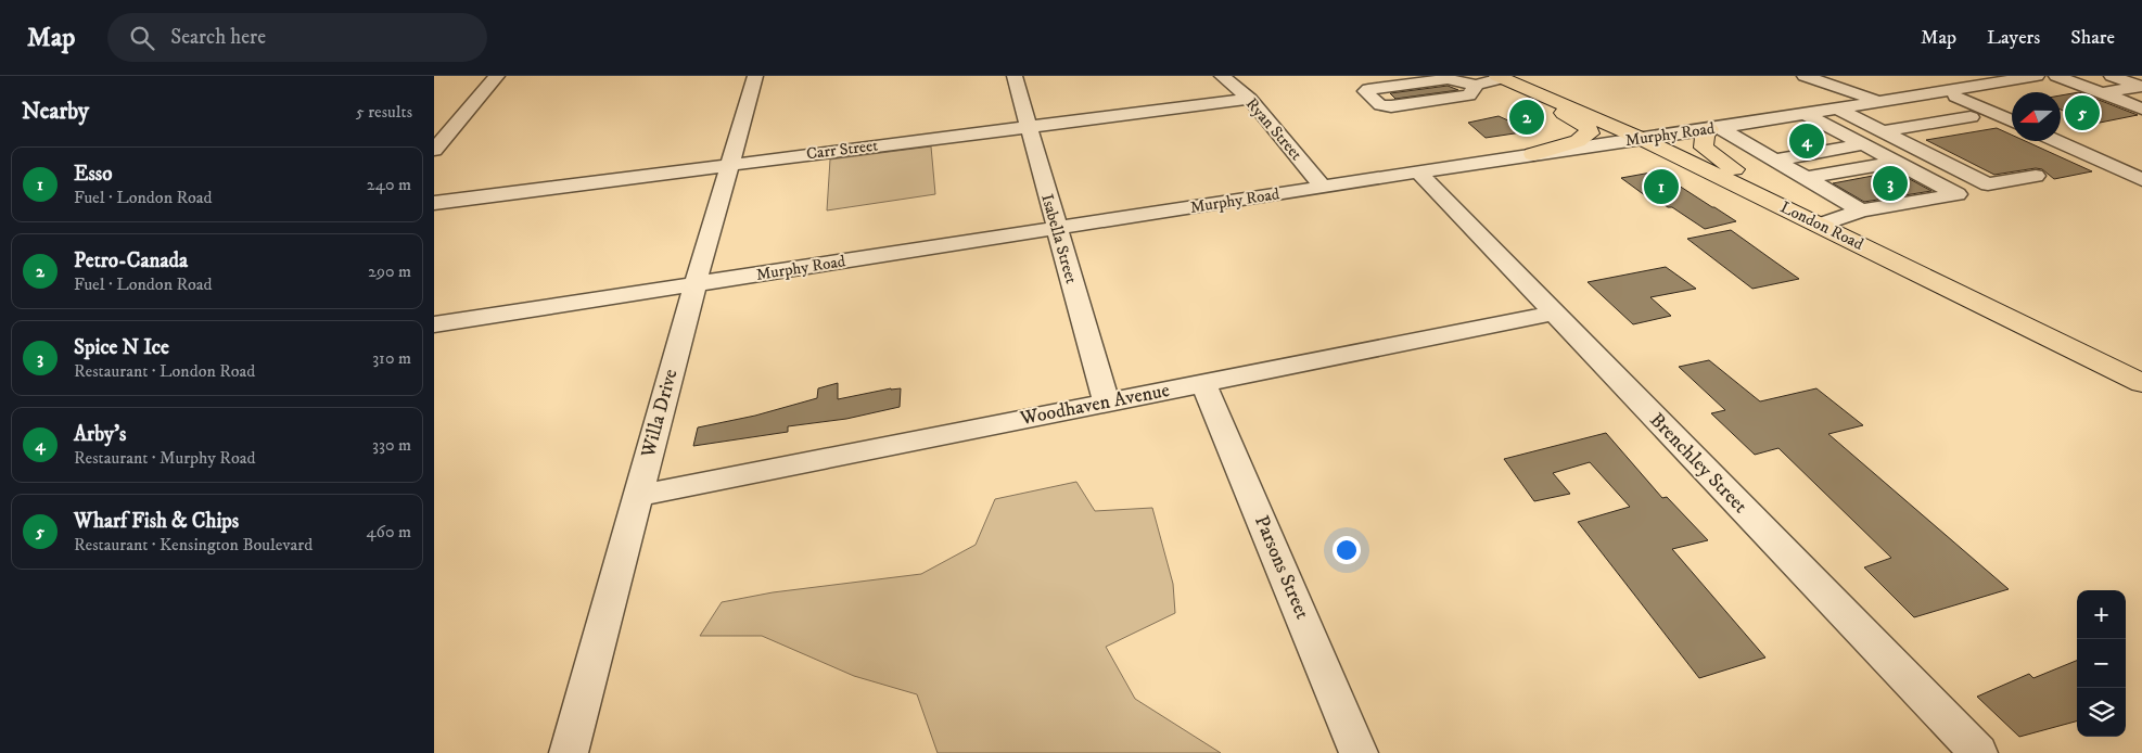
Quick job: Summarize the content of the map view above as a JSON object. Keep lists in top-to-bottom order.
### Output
{
  "streets": {
    "main road": ["London Road"],
    "street": [
      "Ryan Street",
      "Murphy Road",
      "Carr Street",
      "Isabella Street",
      "Woodhaven Avenue",
      "Willa Drive",
      "Brenchley Street",
      "Parsons Street"
    ]
  },
  "crossings": [
    ["Ryan Street", "Murphy Road"],
    ["Ryan Street", "Carr Street"],
    ["Murphy Road", "London Road"],
    ["Murphy Road", "Isabella Street"],
    ["Murphy Road", "Willa Drive"],
    ["Murphy Road", "Brenchley Street"],
    ["Carr Street", "Isabella Street"],
    ["Carr Street", "Willa Drive"],
    ["Isabella Street", "Woodhaven Avenue"],
    ["Woodhaven Avenue", "Willa Drive"],
    ["Woodhaven Avenue", "Brenchley Street"],
    ["Woodhaven Avenue", "Parsons Street"]
  ],
  "north": "left",
  "page": {
    "header": "Map",
    "search": "Search here",
    "nav": ["Map", "Layers", "Share"],
    "heading": ["Nearby", "5 results"],
    "pins": [
      "5",
      "2",
      "4",
      "3",
      "1"
    ],
    "list": [
      {
        "mark": "1",
        "name": "Esso",
        "note": "Fuel · London Road",
        "value": "240 m"
      },
      {
        "mark": "2",
        "name": "Petro-Canada",
        "note": "Fuel · London Road",
        "value": "290 m"
      },
      {
        "mark": "3",
        "name": "Spice N Ice",
        "note": "Restaurant · London Road",
        "value": "310 m"
      },
      {
        "mark": "4",
        "name": "Arby's",
        "note": "Restaurant · Murphy Road",
        "value": "330 m"
      },
      {
        "mark": "5",
        "name": "Wharf Fish & Chips",
        "note": "Restaurant · Kensington Boulevard",
        "value": "460 m"
      }
    ],
    "map_buttons": ["+", "−"]
  }
}
